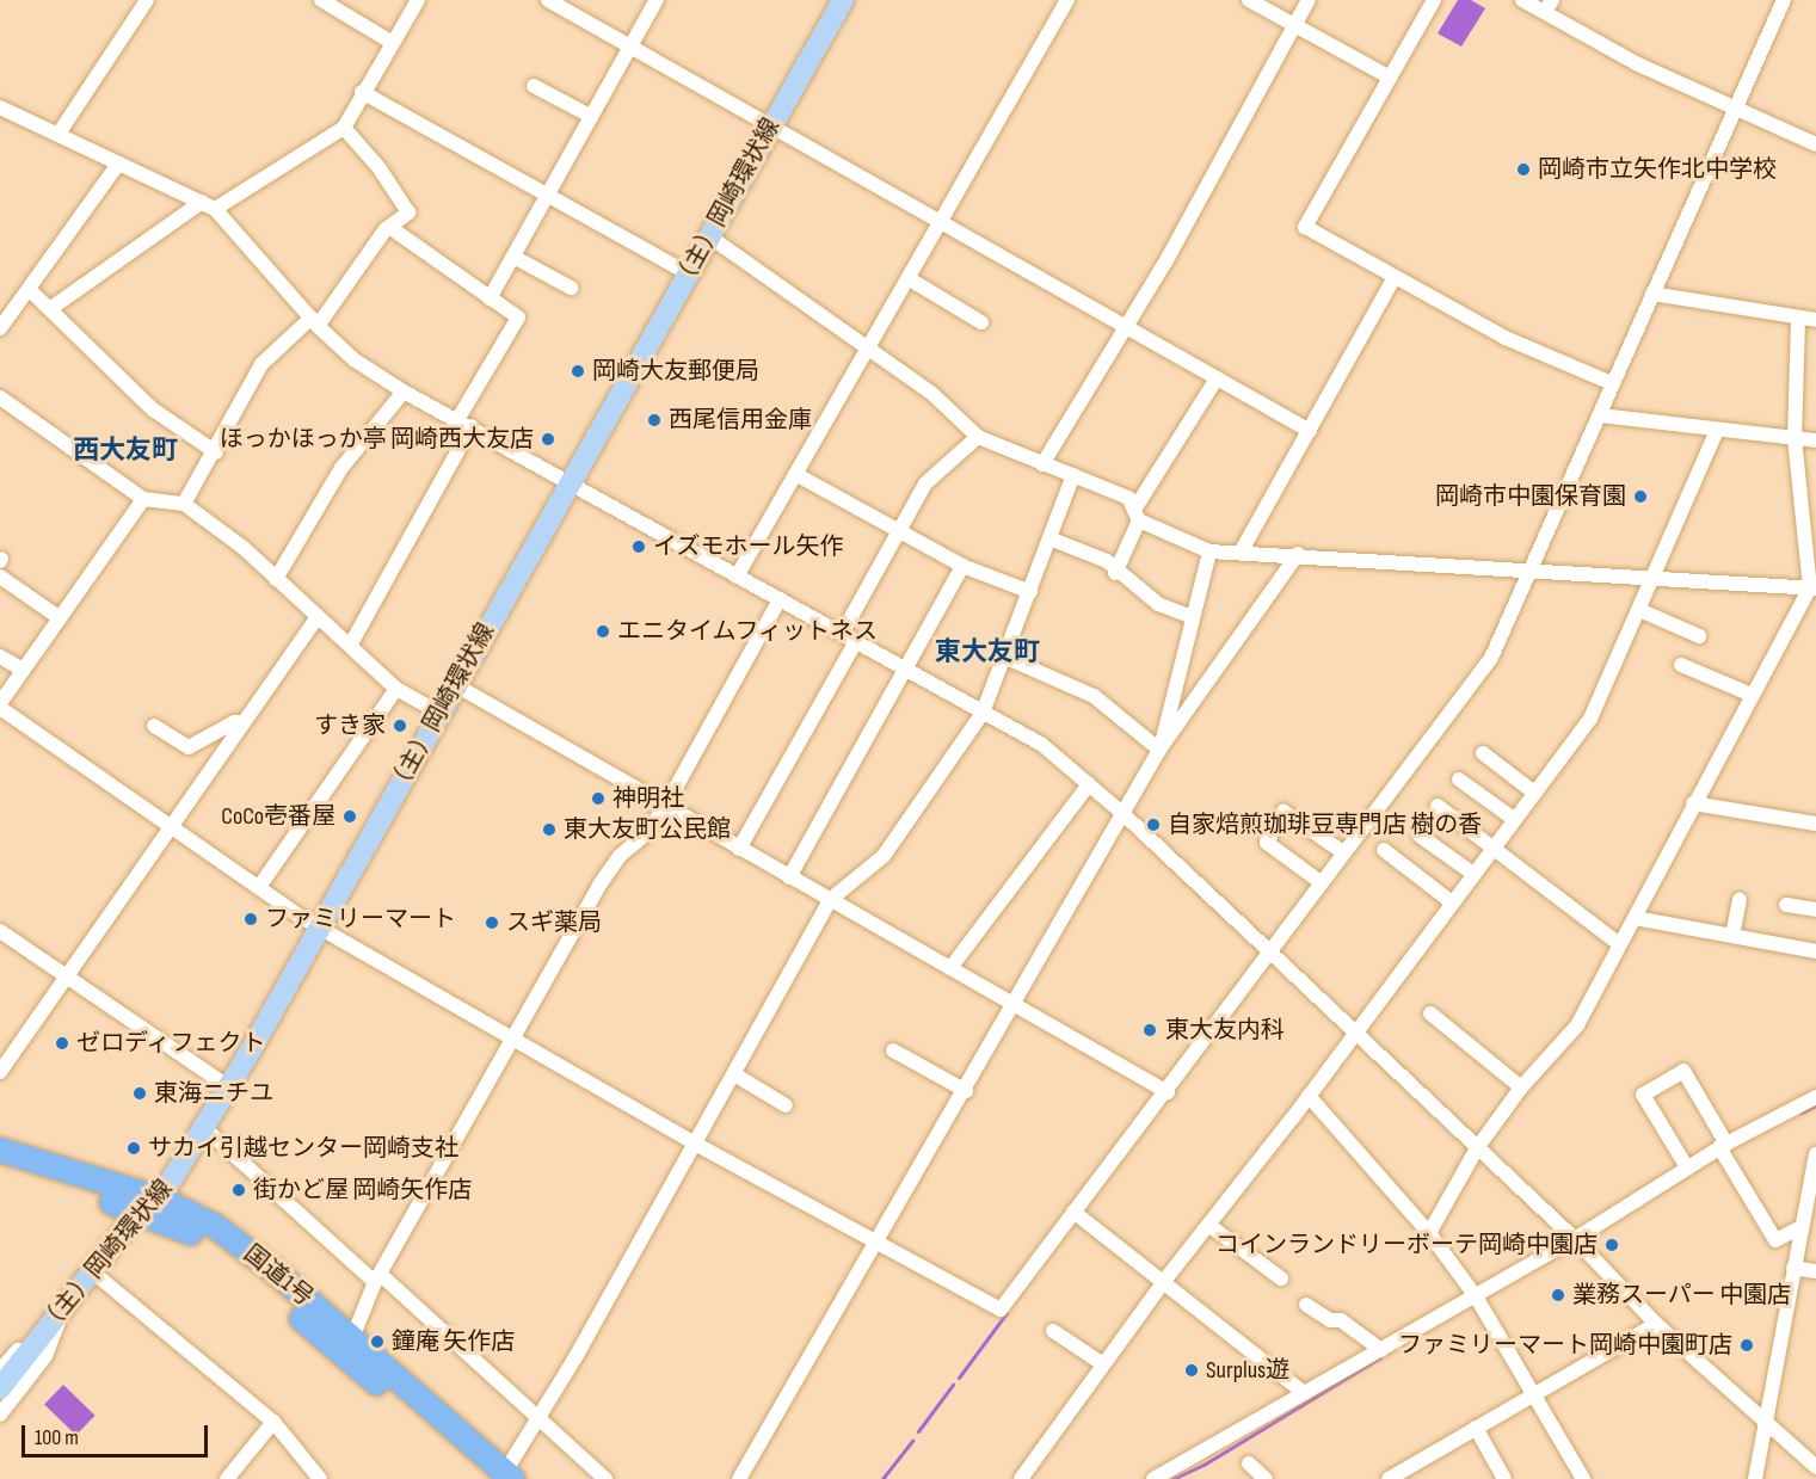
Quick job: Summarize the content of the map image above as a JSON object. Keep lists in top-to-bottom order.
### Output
{
  "streets": {
    "highway": ["国道1号"],
    "main road": ["（主）岡崎環状線"]
  },
  "crossings": [
    ["（主）岡崎環状線", "国道1号"]
  ],
  "districts": ["西大友町", "東大友町"],
  "places": [
    "岡崎市立矢作北中学校",
    "岡崎大友郵便局",
    "西尾信用金庫",
    "ほっかほっか亭 岡崎西大友店",
    "岡崎市中園保育園",
    "イズモホール矢作",
    "エニタイムフィットネス",
    "すき家",
    "神明社",
    "CoCo壱番屋",
    "自家焙煎珈琲豆専門店 樹の香",
    "東大友町公民館",
    "ファミリーマート",
    "スギ薬局",
    "東大友内科",
    "ゼロディフェクト",
    "東海ニチユ",
    "サカイ引越センター岡崎支社",
    "街かど屋 岡崎矢作店",
    "コインランドリーボーテ岡崎中園店",
    "業務スーパー 中園店",
    "鐘庵 矢作店",
    "ファミリーマート岡崎中園町店",
    "Surplus遊"
  ],
  "scale_bar": "100 m"
}
